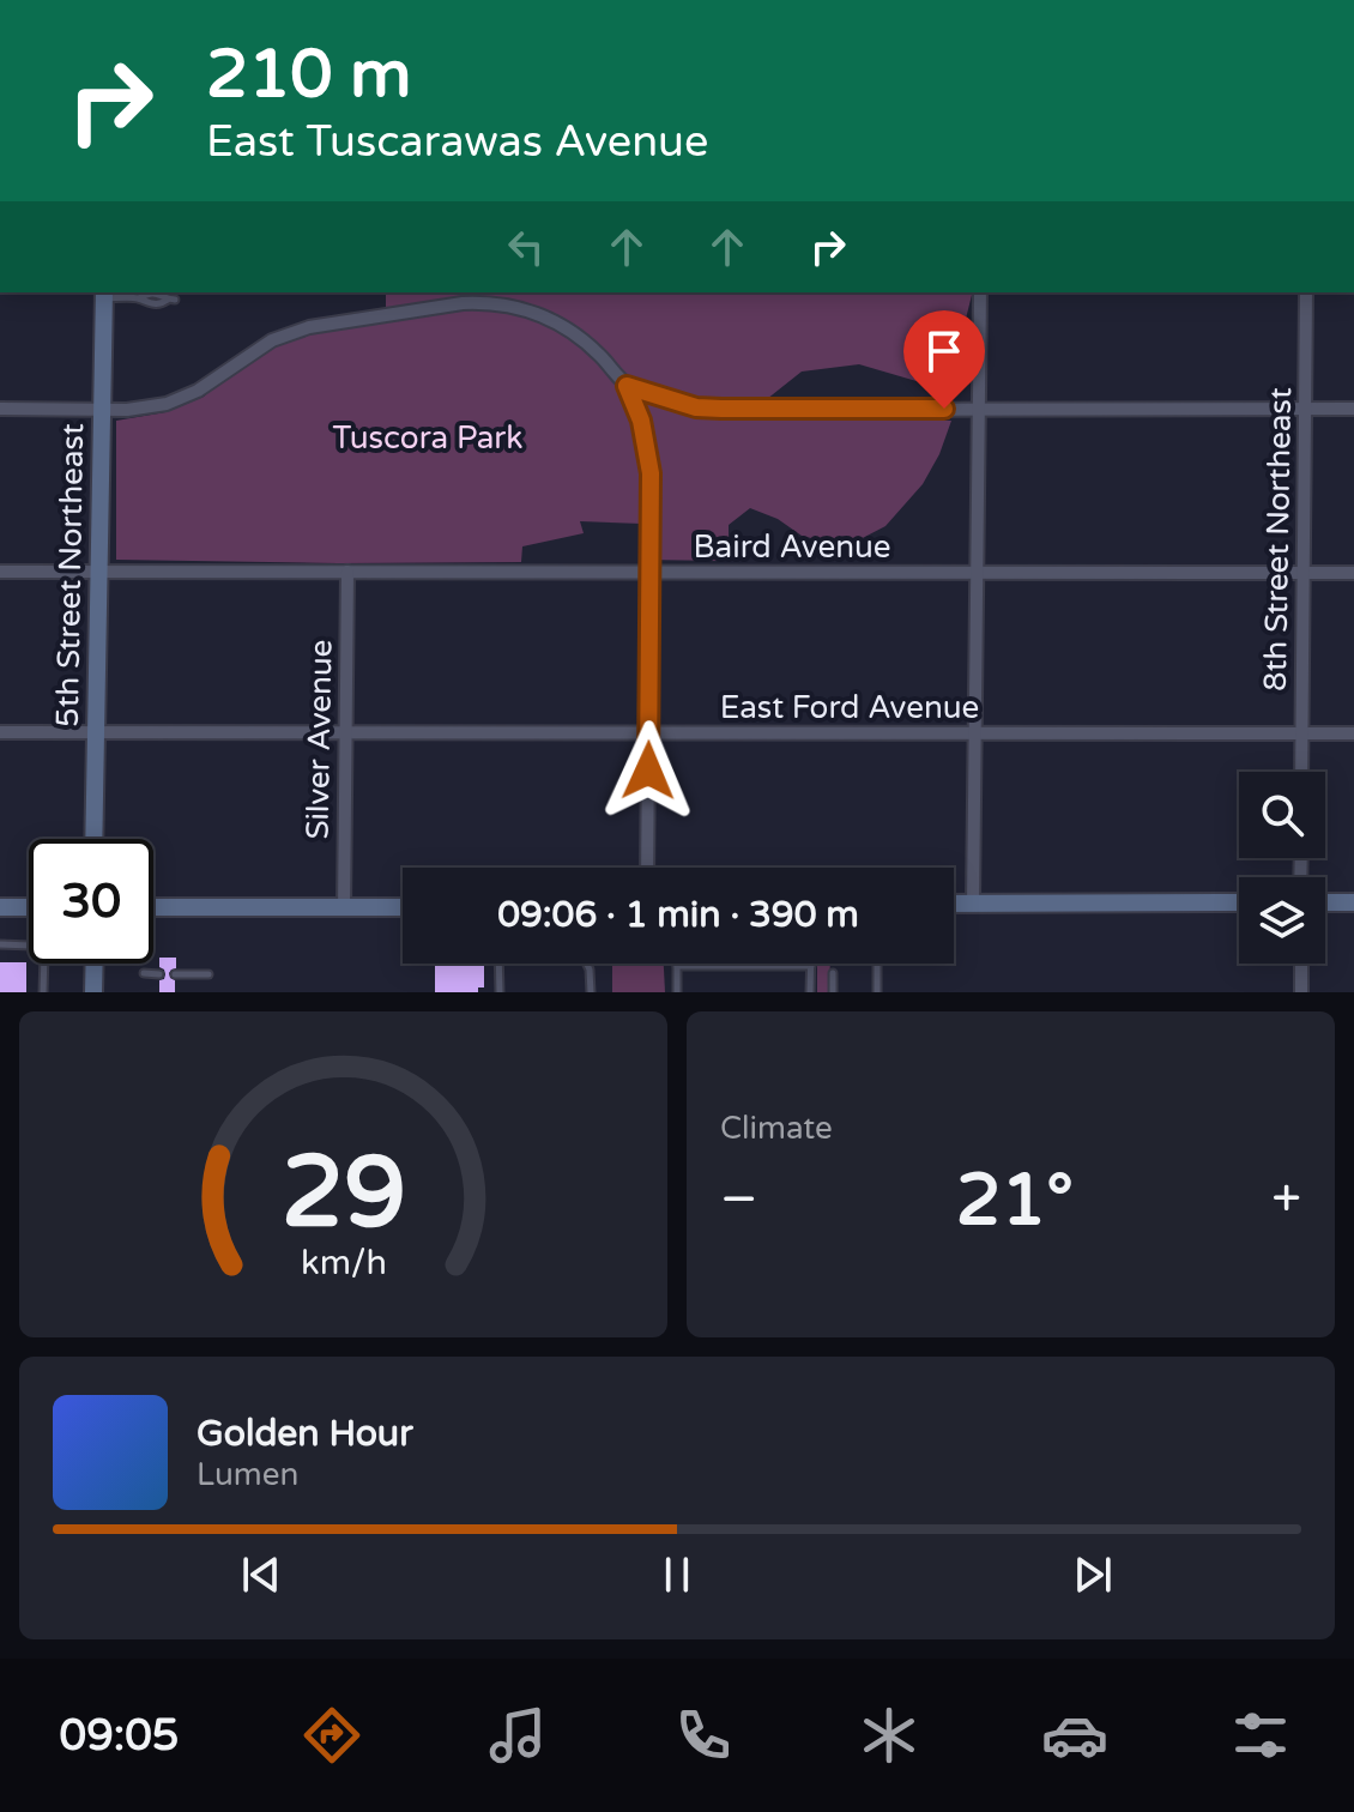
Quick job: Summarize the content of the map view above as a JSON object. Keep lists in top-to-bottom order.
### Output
{
  "streets": {
    "main road": ["5th Street Northeast"],
    "street": [
      "8th Street Northeast",
      "Baird Avenue",
      "East Ford Avenue",
      "Silver Avenue"
    ]
  },
  "crossings": [
    ["8th Street Northeast", "Baird Avenue"],
    ["8th Street Northeast", "East Ford Avenue"],
    ["Baird Avenue", "5th Street Northeast"],
    ["Baird Avenue", "Silver Avenue"],
    ["5th Street Northeast", "East Ford Avenue"],
    ["East Ford Avenue", "Silver Avenue"]
  ],
  "parks": ["Tuscora Park"],
  "page": {
    "turn": ["210 m", "East Tuscarawas Avenue"],
    "limit": "30",
    "trip": "09:06 · 1 min · 390 m",
    "tile": "Climate",
    "heat": ["−", "21°", "+"],
    "song": ["Golden Hour", "Lumen"],
    "tabs": "09:05",
    "gauge": ["29", "km/h"]
  }
}
